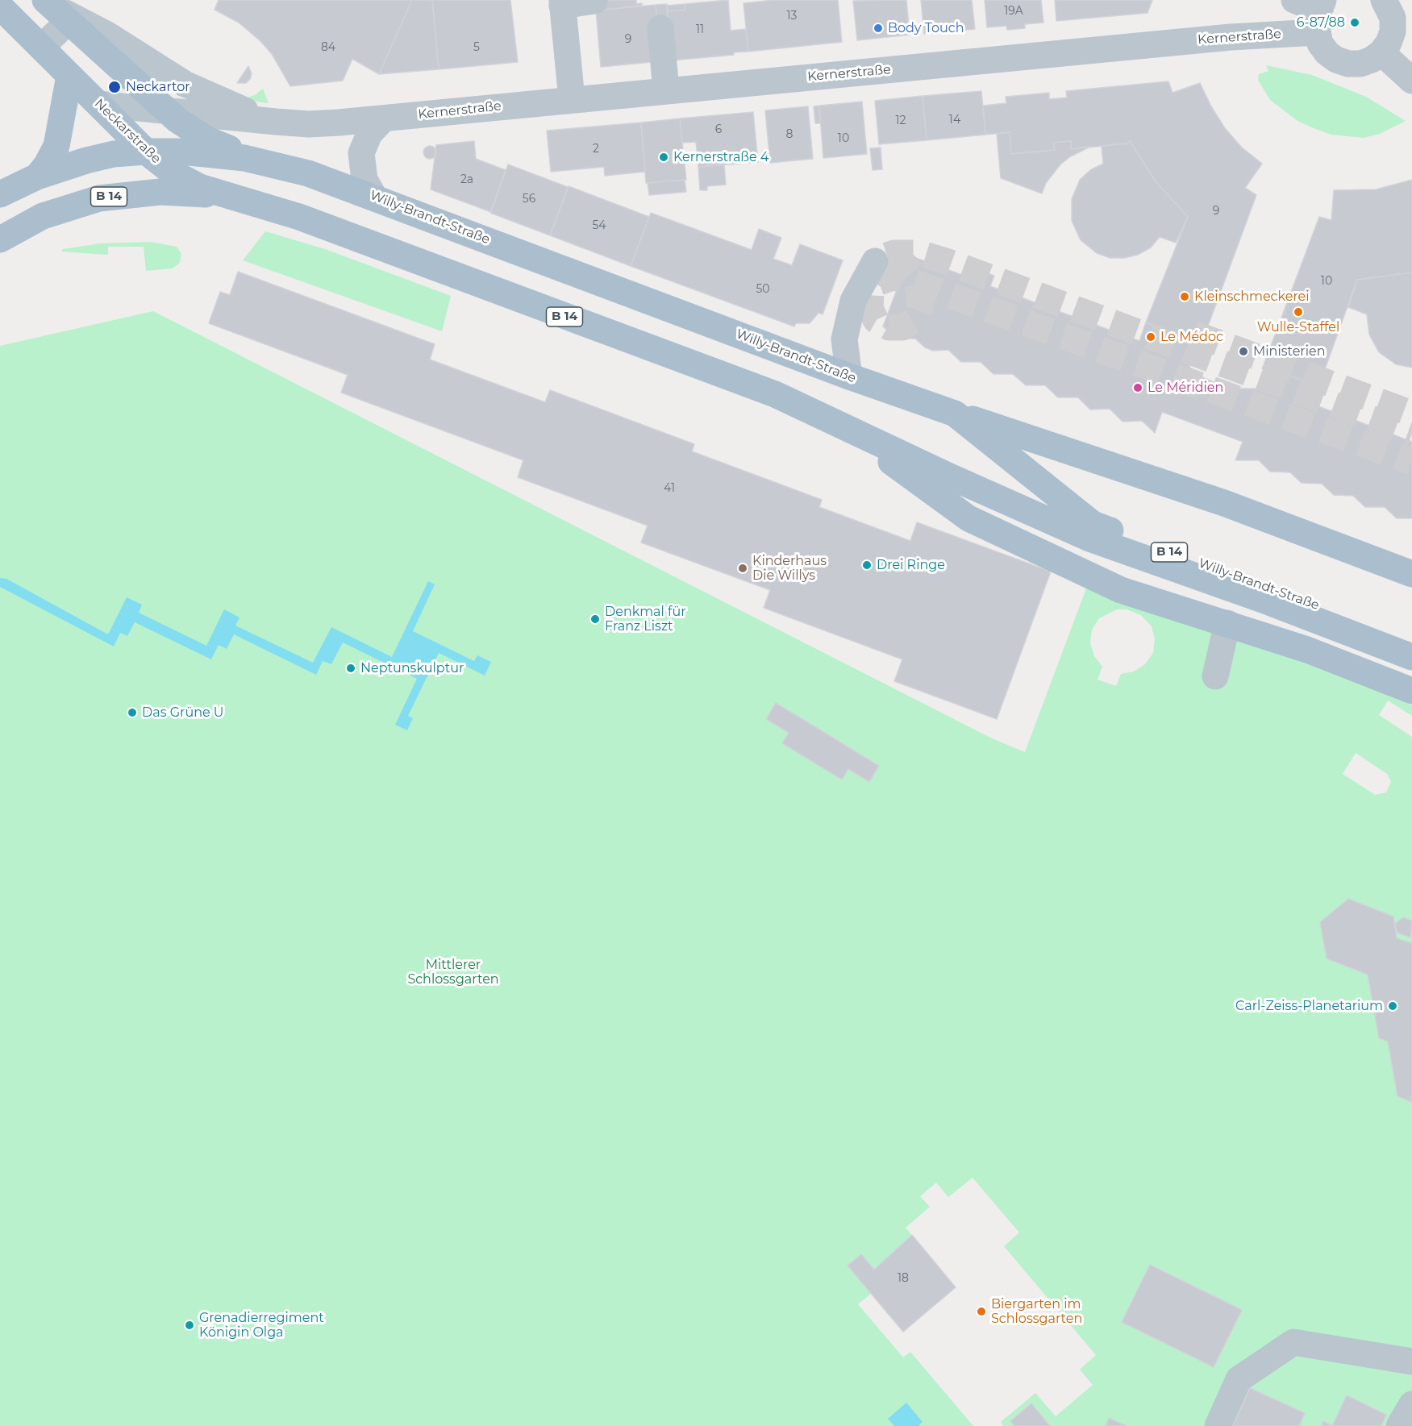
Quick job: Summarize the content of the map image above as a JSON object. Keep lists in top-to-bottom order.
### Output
{
  "streets": {
    "main road": ["Neckarstraße", "B 14", "Willy-Brandt-Straße"],
    "street": ["Kernerstraße"]
  },
  "crossings": [
    ["Kernerstraße", "Neckarstraße"],
    ["Neckarstraße", "B 14"],
    ["Neckarstraße", "Willy-Brandt-Straße"],
    ["B 14", "Willy-Brandt-Straße"]
  ],
  "parks": ["Mittlerer Schlossgarten"],
  "places": [
    "6-87/88",
    "Body Touch",
    "Neckartor",
    "Kernerstraße 4",
    "Kleinschmeckerei",
    "Wulle-Staffel",
    "Le Médoc",
    "Ministerien",
    "Le Méridien",
    "Drei Ringe",
    "Kinderhaus Die Willys",
    "Denkmal für Franz Liszt",
    "Neptunskulptur",
    "Das Grüne U",
    "Carl-Zeiss-Planetarium",
    "Biergarten im Schlossgarten",
    "Grenadierregiment Königin Olga"
  ],
  "house_numbers": [
    "19A",
    "13",
    "11",
    "9",
    "84",
    "5",
    "14",
    "12",
    "6",
    "8",
    "10",
    "2",
    "2a",
    "56",
    "9",
    "54",
    "10",
    "50",
    "41",
    "18"
  ]
}
